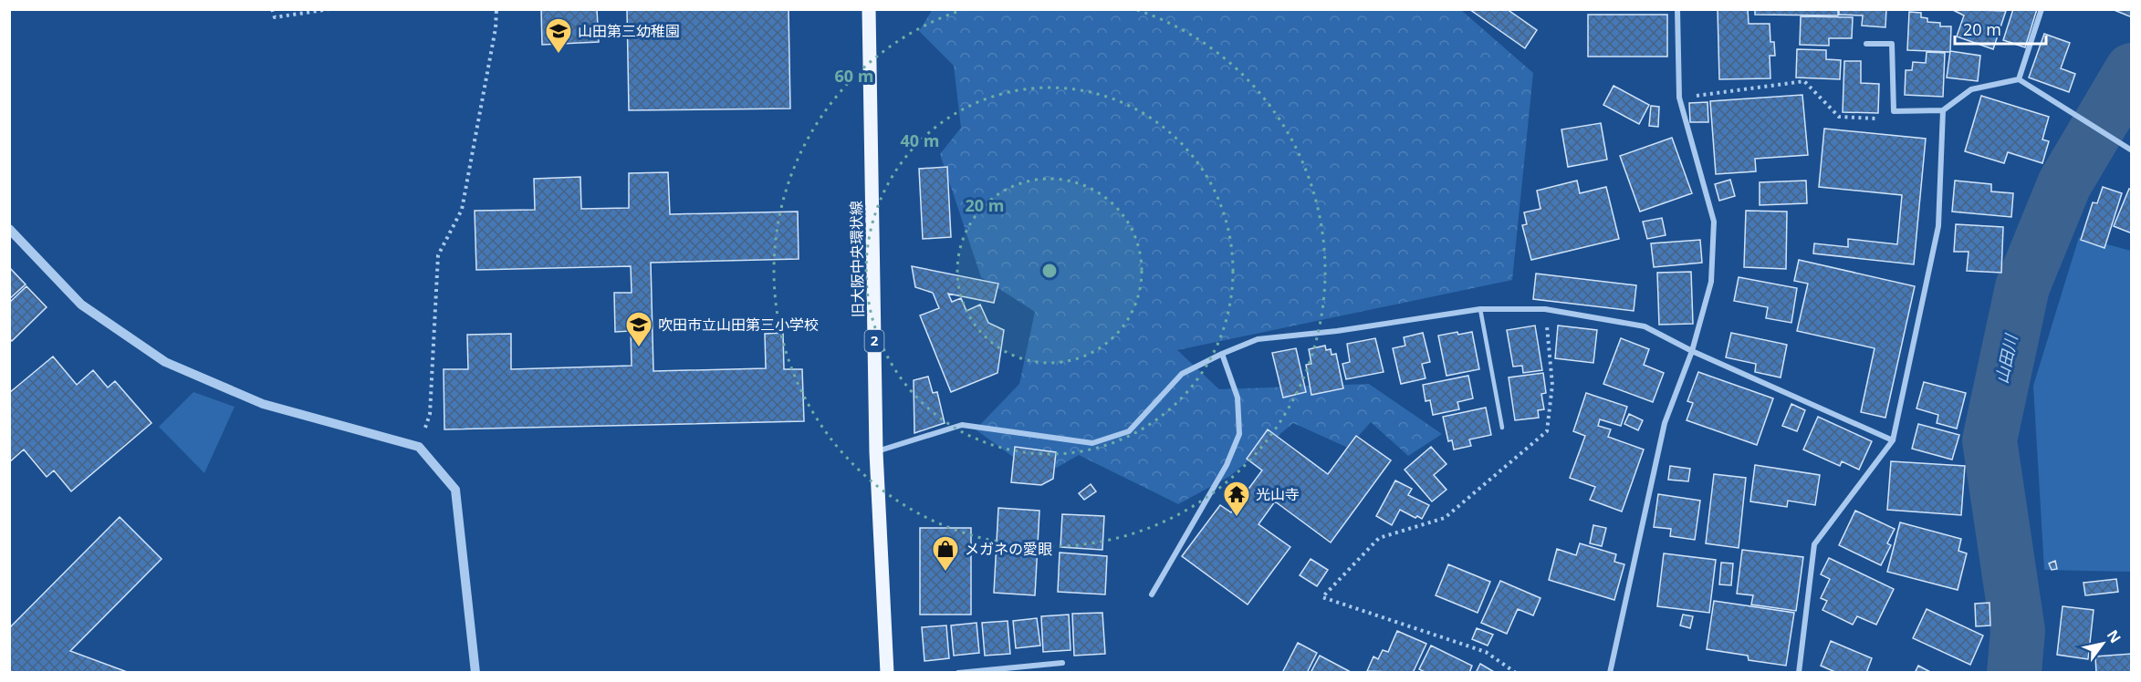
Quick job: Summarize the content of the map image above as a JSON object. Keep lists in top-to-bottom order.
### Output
{
  "streets": {
    "main road": ["旧大阪中央環状線", "2"]
  },
  "water": ["山田川"],
  "places": {
    "school or university": ["山田第三幼稚園", "吹田市立山田第三小学校"],
    "temple": ["光山寺"],
    "shop": ["メガネの愛眼"]
  },
  "scale_bar": "20 m",
  "north": "top right",
  "rings": ["60 m", "40 m", "20 m"]
}
